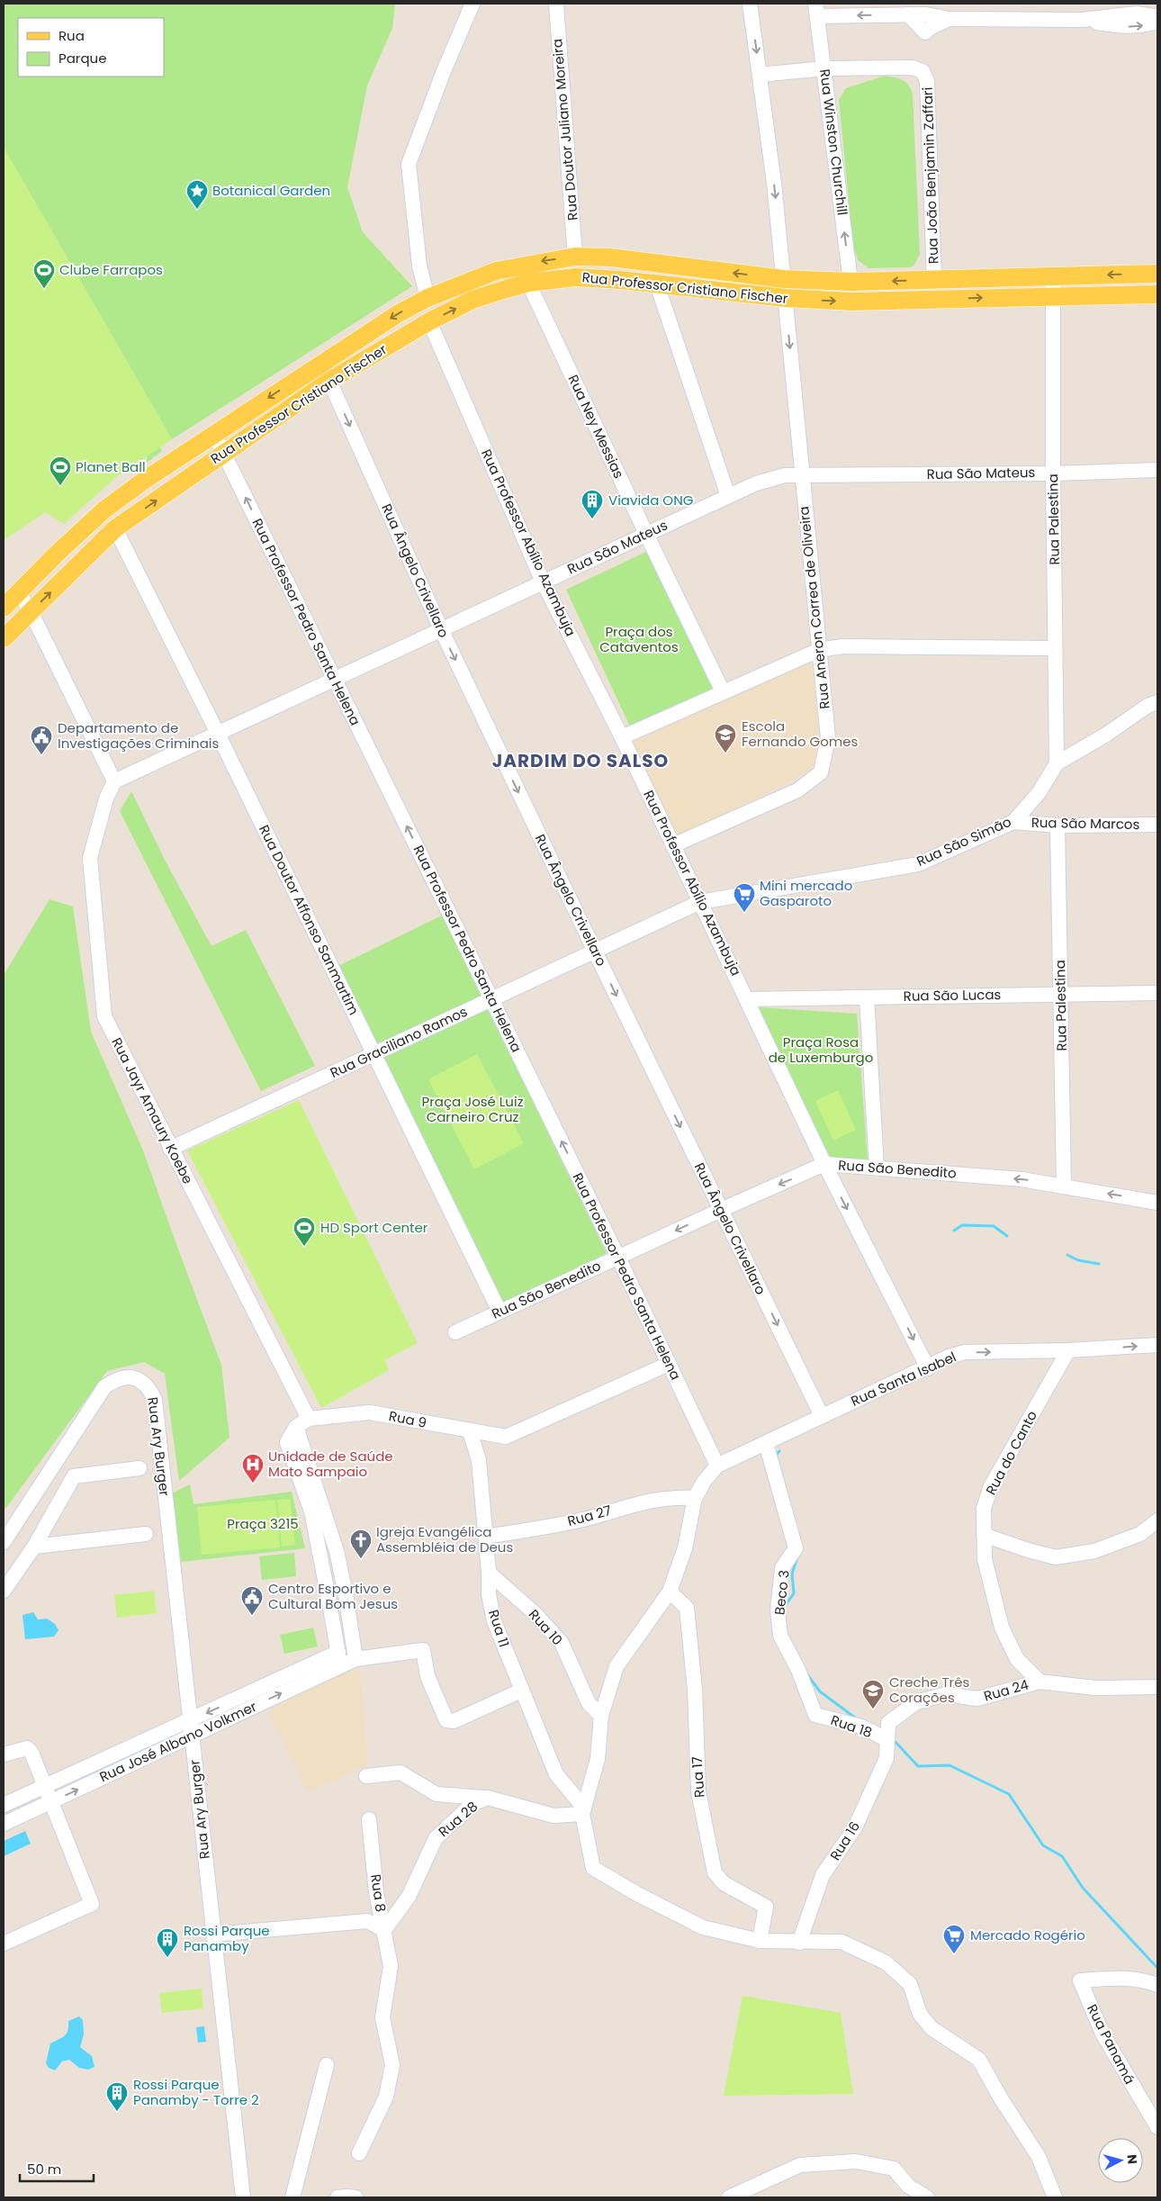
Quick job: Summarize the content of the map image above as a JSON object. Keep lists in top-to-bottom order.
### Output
{
  "streets": {
    "main road": ["Rua Professor Cristiano Fischer"],
    "street": [
      "Rua Doutor Juliano Moreira",
      "Rua Winston Churchill",
      "Rua João Benjamin Zaffari",
      "Rua Ney Messias",
      "Rua São Mateus",
      "Rua Palestina",
      "Rua Professor Abílio Azambuja",
      "Rua Ângelo Crivellaro",
      "Rua Aneron Correa de Oliveira",
      "Rua Professor Pedro Santa Helena",
      "Rua São Marcos",
      "Rua São Simão",
      "Rua Doutor Affonso Sanmartim",
      "Rua São Lucas",
      "Rua Graciliano Ramos",
      "Rua Jayr Amaury Koebe",
      "Rua São Benedito",
      "Rua Santa Isabel",
      "Rua 9",
      "Rua Ary Burger",
      "Rua do Canto",
      "Rua 27",
      "Beco 3",
      "Rua 10",
      "Rua 11",
      "Rua 24",
      "Rua 18",
      "Rua José Albano Volkmer",
      "Rua 17",
      "Rua 28",
      "Rua 16",
      "Rua 8",
      "Rua Panamá"
    ]
  },
  "crossings": [
    ["Rua Doutor Juliano Moreira", "Rua Professor Cristiano Fischer"],
    ["Rua Winston Churchill", "Rua João Benjamin Zaffari"],
    ["Rua Winston Churchill", "Rua Professor Cristiano Fischer"],
    ["Rua João Benjamin Zaffari", "Rua Professor Cristiano Fischer"],
    ["Rua Professor Cristiano Fischer", "Rua Ney Messias"],
    ["Rua Professor Cristiano Fischer", "Rua Palestina"],
    ["Rua Professor Cristiano Fischer", "Rua Professor Abílio Azambuja"],
    ["Rua Professor Cristiano Fischer", "Rua Ângelo Crivellaro"],
    ["Rua Professor Cristiano Fischer", "Rua Aneron Correa de Oliveira"],
    ["Rua Professor Cristiano Fischer", "Rua Professor Pedro Santa Helena"],
    ["Rua Professor Cristiano Fischer", "Rua Doutor Affonso Sanmartim"],
    ["Rua Ney Messias", "Rua São Mateus"],
    ["Rua São Mateus", "Rua Palestina"],
    ["Rua São Mateus", "Rua Professor Abílio Azambuja"],
    ["Rua São Mateus", "Rua Ângelo Crivellaro"],
    ["Rua São Mateus", "Rua Aneron Correa de Oliveira"],
    ["Rua São Mateus", "Rua Professor Pedro Santa Helena"],
    ["Rua São Mateus", "Rua Doutor Affonso Sanmartim"],
    ["Rua São Mateus", "Rua Jayr Amaury Koebe"],
    ["Rua Palestina", "Rua São Marcos"],
    ["Rua Palestina", "Rua São Simão"],
    ["Rua Palestina", "Rua São Lucas"],
    ["Rua Palestina", "Rua São Benedito"],
    ["Rua Professor Abílio Azambuja", "Rua Aneron Correa de Oliveira"],
    ["Rua Professor Abílio Azambuja", "Rua São Simão"],
    ["Rua Professor Abílio Azambuja", "Rua São Lucas"],
    ["Rua Professor Abílio Azambuja", "Rua Graciliano Ramos"],
    ["Rua Professor Abílio Azambuja", "Rua São Benedito"],
    ["Rua Professor Abílio Azambuja", "Rua Santa Isabel"],
    ["Rua Ângelo Crivellaro", "Rua Graciliano Ramos"],
    ["Rua Ângelo Crivellaro", "Rua São Benedito"],
    ["Rua Ângelo Crivellaro", "Rua Santa Isabel"],
    ["Rua Professor Pedro Santa Helena", "Rua Graciliano Ramos"],
    ["Rua Professor Pedro Santa Helena", "Rua São Benedito"],
    ["Rua Professor Pedro Santa Helena", "Rua Santa Isabel"],
    ["Rua Professor Pedro Santa Helena", "Rua 9"],
    ["Rua São Marcos", "Rua São Simão"],
    ["Rua São Simão", "Rua Graciliano Ramos"],
    ["Rua Doutor Affonso Sanmartim", "Rua Graciliano Ramos"],
    ["Rua Doutor Affonso Sanmartim", "Rua São Benedito"],
    ["Rua Graciliano Ramos", "Rua Jayr Amaury Koebe"],
    ["Rua Jayr Amaury Koebe", "Rua 9"],
    ["Rua Santa Isabel", "Rua do Canto"],
    ["Rua Santa Isabel", "Beco 3"],
    ["Rua 9", "Rua 11"],
    ["Rua Ary Burger", "Rua José Albano Volkmer"],
    ["Rua do Canto", "Rua 24"],
    ["Rua 27", "Rua 11"],
    ["Beco 3", "Rua 18"],
    ["Rua 10", "Rua 11"],
    ["Rua 11", "Rua 28"],
    ["Rua 24", "Rua 18"],
    ["Rua 24", "Rua 16"],
    ["Rua 18", "Rua 16"],
    ["Rua 28", "Rua 8"]
  ],
  "one_way": [
    "Rua Winston Churchill",
    "Rua Ângelo Crivellaro",
    "Rua Professor Pedro Santa Helena",
    "Rua São Benedito",
    "Rua Santa Isabel"
  ],
  "districts": ["JARDIM DO SALSO"],
  "parks": [
    "Praça dos Cataventos",
    "Praça Rosa de Luxemburgo",
    "Praça José Luiz Carneiro Cruz",
    "Praça 3215"
  ],
  "places": {
    "place": ["Botanical Garden"],
    "sports": ["Clube Farrapos", "Planet Ball", "HD Sport Center"],
    "building": ["Viavida ONG", "Rossi Parque Panamby", "Rossi Parque Panamby - Torre 2"],
    "school or university": ["Escola Fernando Gomes", "Creche Três Corações"],
    "public building": ["Departamento de Investigações Criminais", "Centro Esportivo e Cultural Bom Jesus"],
    "supermarket": ["Mini mercado Gasparoto", "Mercado Rogério"],
    "hospital": ["Unidade de Saúde Mato Sampaio"],
    "church": ["Igreja Evangélica Assembléia de Deus"]
  },
  "legend": ["Rua", "Parque"],
  "scale_bar": "50 m",
  "north": "right"
}
